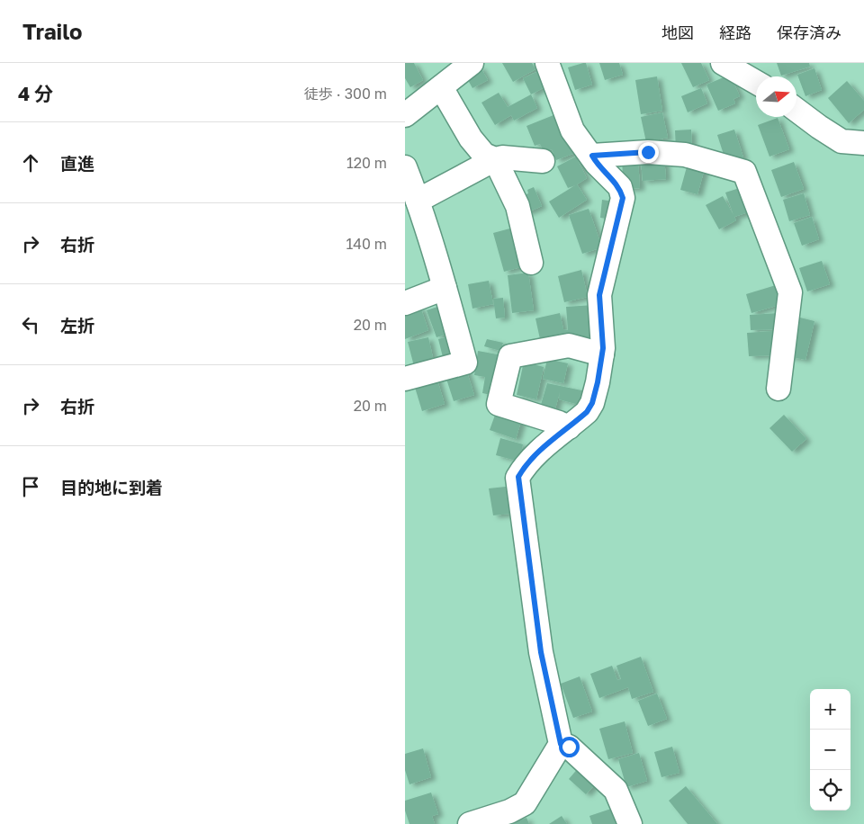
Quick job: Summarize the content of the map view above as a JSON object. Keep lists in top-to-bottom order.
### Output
{
  "north": "right",
  "page": {
    "header": "Trailo",
    "nav": ["地図", "経路", "保存済み"],
    "heading": ["4 分", "徒歩 · 300 m"],
    "list": [
      ["直進", "120 m"],
      ["右折", "140 m"],
      ["左折", "20 m"],
      ["右折", "20 m"],
      "目的地に到着"
    ],
    "map_buttons": ["+", "−"]
  }
}
